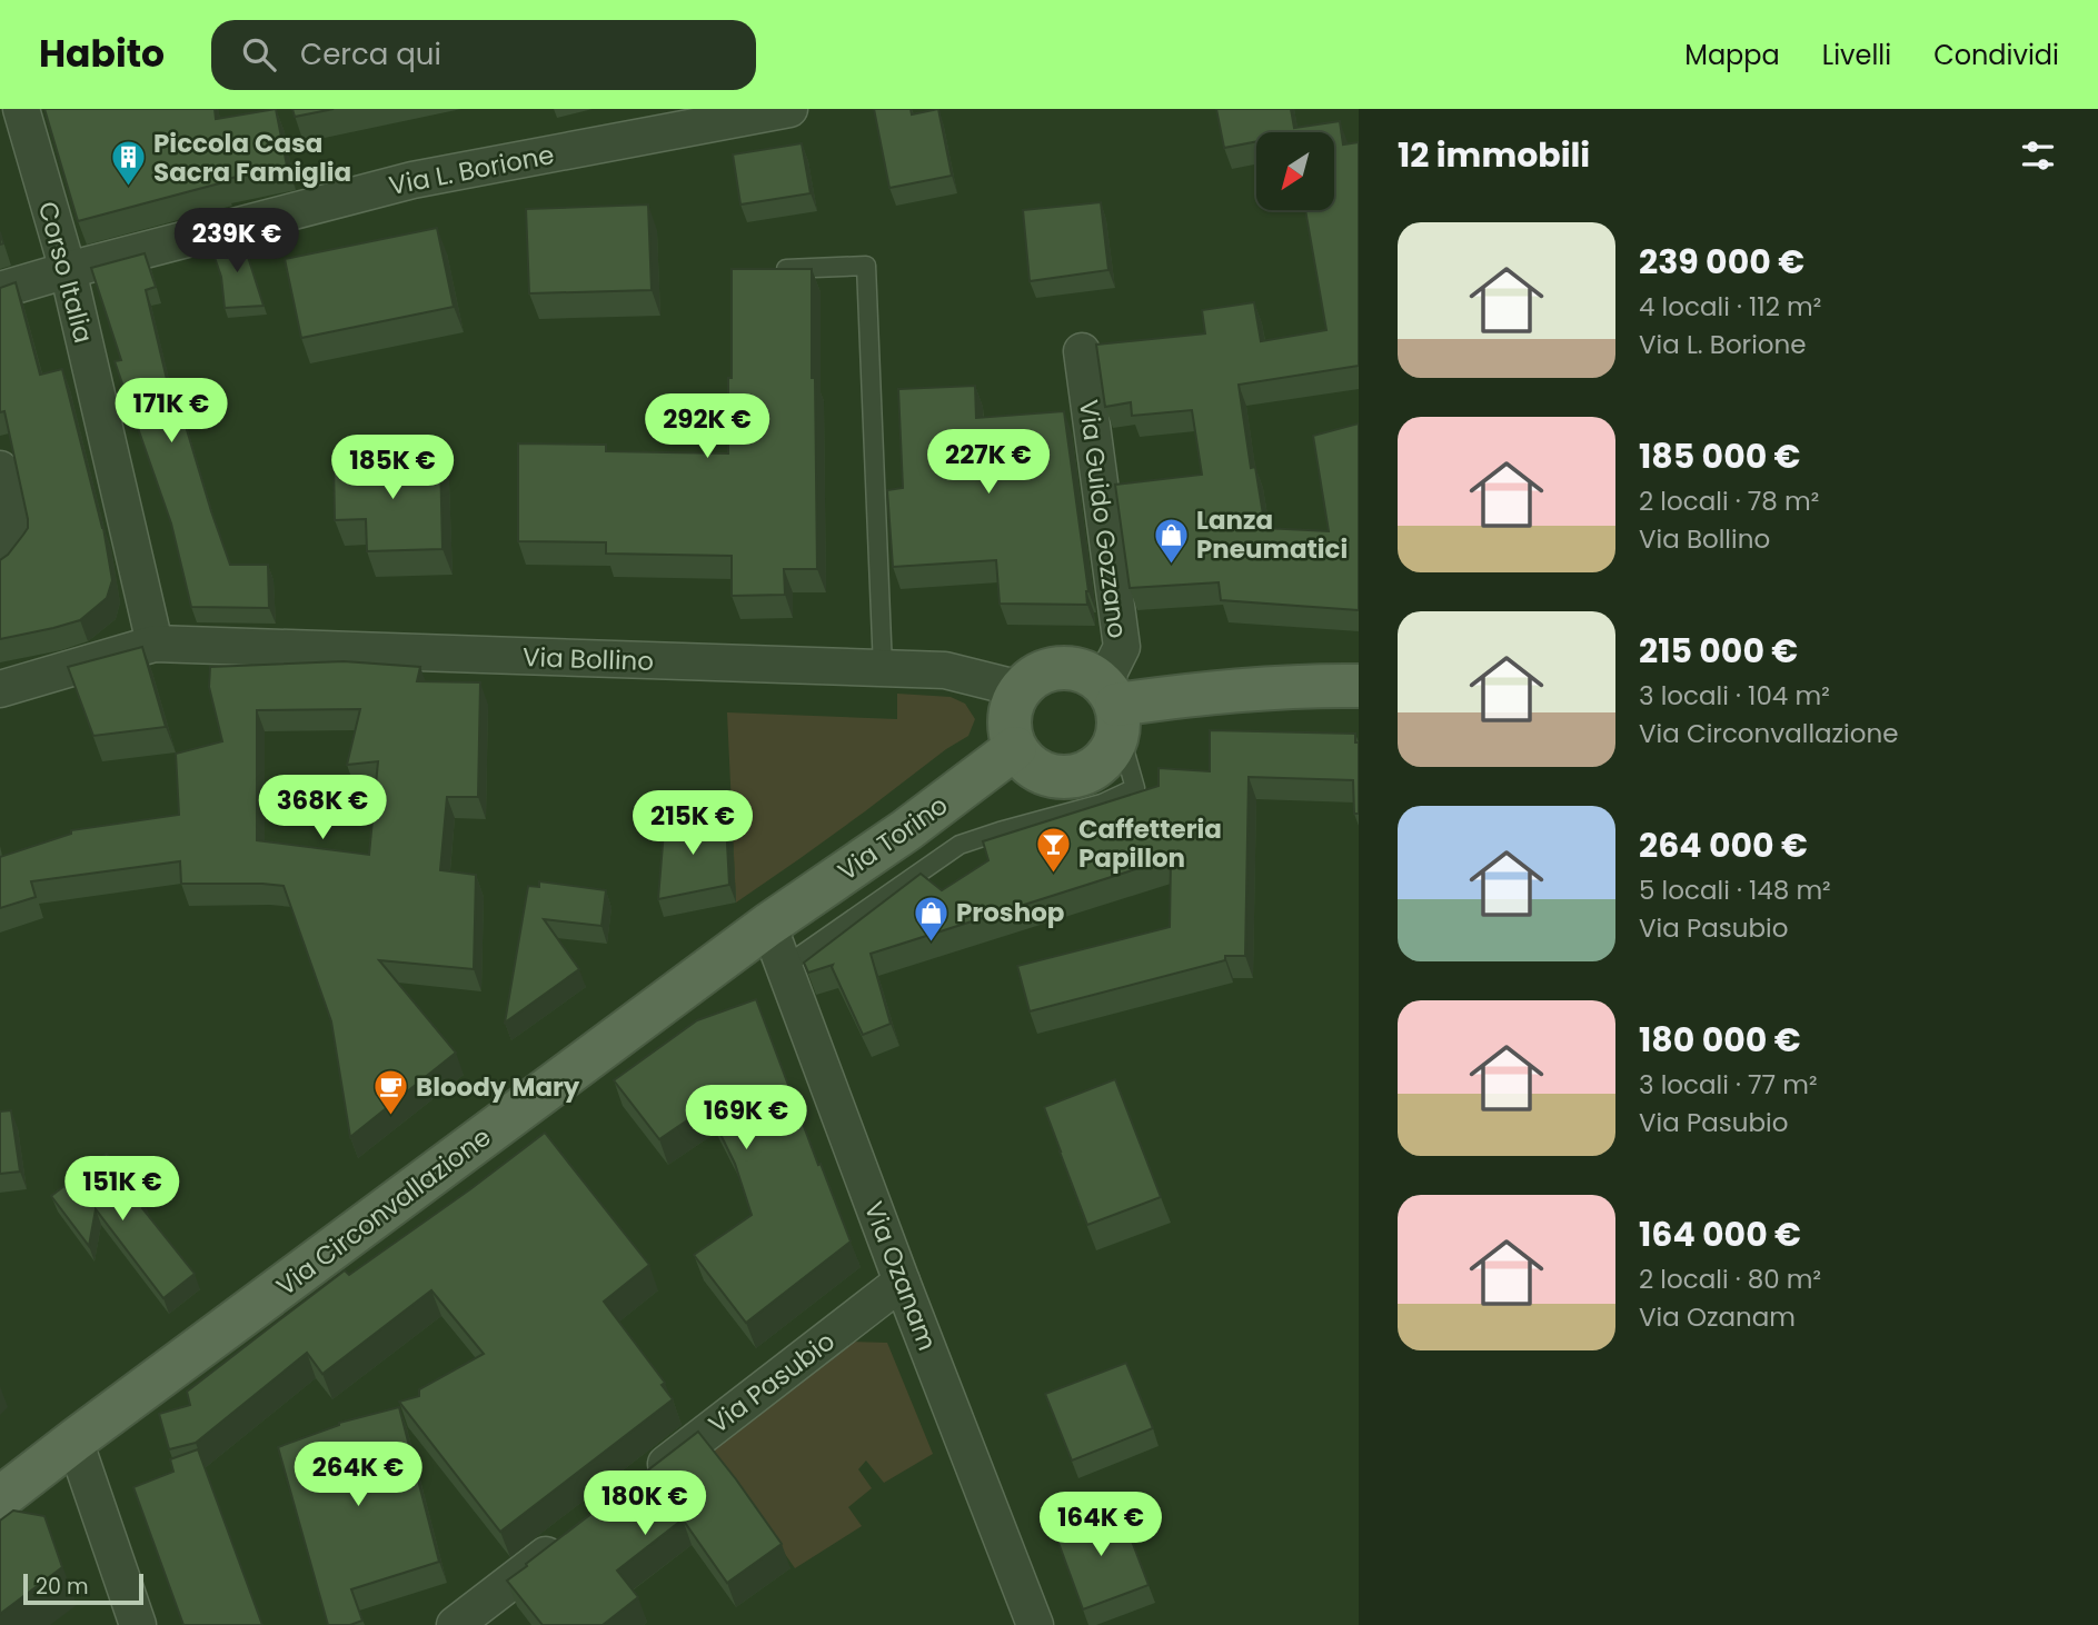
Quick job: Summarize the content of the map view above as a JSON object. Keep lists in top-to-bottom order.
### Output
{
  "streets": {
    "main road": ["Via Torino", "Via Circonvallazione"],
    "street": [
      "Via L. Borione",
      "Corso Italia",
      "Via Guido Gozzano",
      "Via Bollino",
      "Via Ozanam",
      "Via Pasubio"
    ]
  },
  "crossings": [
    ["Via L. Borione", "Corso Italia"],
    ["Corso Italia", "Via Bollino"],
    ["Via Guido Gozzano", "Via Bollino"],
    ["Via Guido Gozzano", "Via Torino"],
    ["Via Bollino", "Via Torino"],
    ["Via Torino", "Via Circonvallazione"],
    ["Via Torino", "Via Ozanam"],
    ["Via Circonvallazione", "Via Ozanam"],
    ["Via Ozanam", "Via Pasubio"]
  ],
  "places": {
    "building": ["Piccola Casa Sacra Famiglia"],
    "shop": ["Lanza Pneumatici", "Proshop"],
    "bar": ["Caffetteria Papillon"],
    "cafe": ["Bloody Mary"]
  },
  "scale_bar": "20 m",
  "north": "bottom left",
  "page": {
    "header": "Habito",
    "search": "Cerca qui",
    "nav": ["Mappa", "Livelli", "Condividi"],
    "heading": "12 immobili",
    "list": [
      {
        "name": "239 000 €",
        "note": "4 locali · 112 m² · Via L. Borione"
      },
      {
        "name": "185 000 €",
        "note": "2 locali · 78 m² · Via Bollino"
      },
      {
        "name": "215 000 €",
        "note": "3 locali · 104 m² · Via Circonvallazione"
      },
      {
        "name": "264 000 €",
        "note": "5 locali · 148 m² · Via Pasubio"
      },
      {
        "name": "180 000 €",
        "note": "3 locali · 77 m² · Via Pasubio"
      },
      {
        "name": "164 000 €",
        "note": "2 locali · 80 m² · Via Ozanam"
      }
    ],
    "price": [
      "239K €",
      "171K €",
      "292K €",
      "227K €",
      "185K €",
      "368K €",
      "215K €",
      "169K €",
      "151K €",
      "264K €",
      "180K €",
      "164K €"
    ],
    "scale": "20 m"
  }
}
